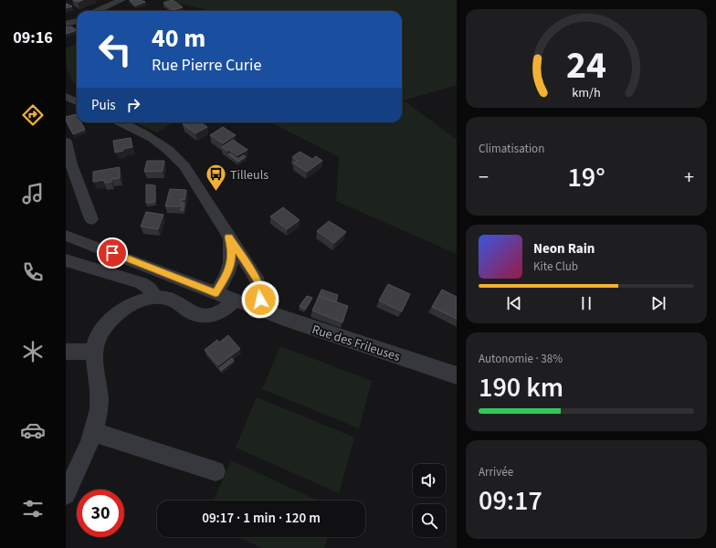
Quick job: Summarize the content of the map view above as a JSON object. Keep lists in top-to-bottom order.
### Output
{
  "streets": {
    "street": ["Rue des Frileuses"]
  },
  "places": {
    "bus stop": ["Tilleuls"]
  },
  "page": {
    "tabs": "09:16",
    "turn": ["40 m", "Rue Pierre Curie"],
    "then": "Puis",
    "tile": [
      "Climatisation",
      ["Autonomie · 38%", "190 km"],
      ["Arrivée", "09:17"]
    ],
    "heat": ["−", "19°", "+"],
    "song": ["Neon Rain", "Kite Club"],
    "limit": "30",
    "trip": "09:17 · 1 min · 120 m",
    "gauge": ["24", "km/h"]
  }
}
